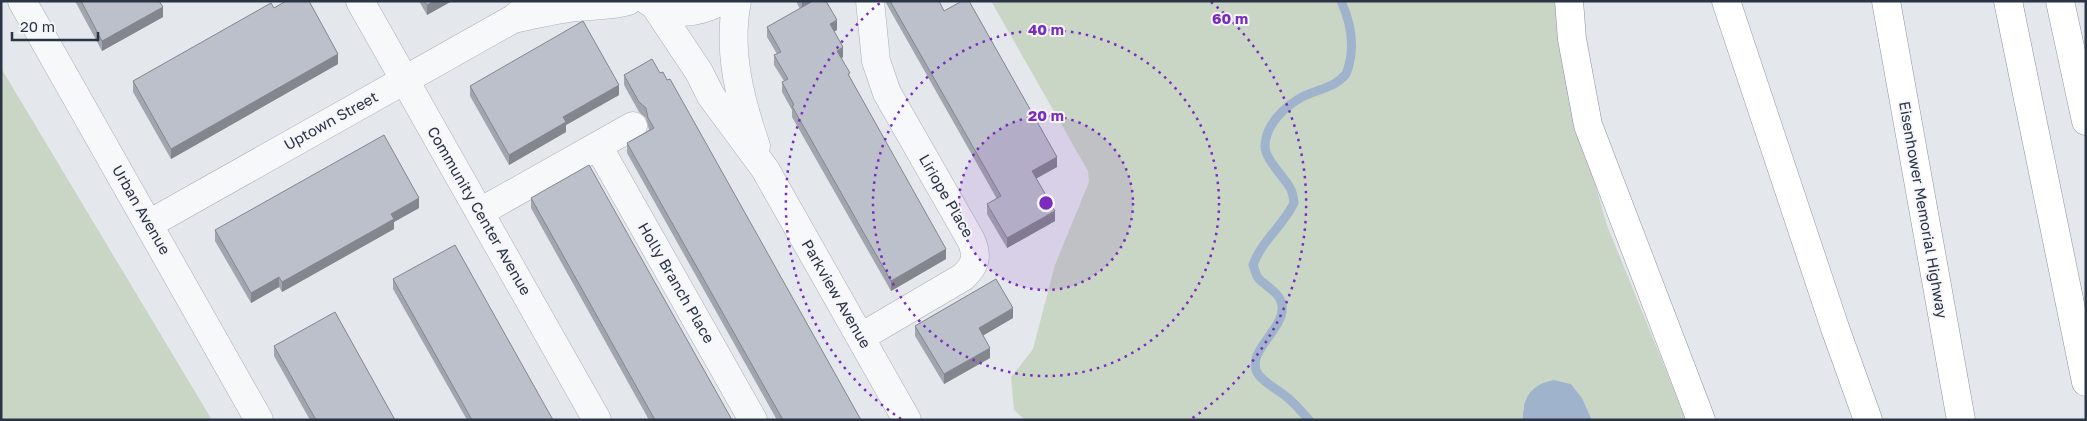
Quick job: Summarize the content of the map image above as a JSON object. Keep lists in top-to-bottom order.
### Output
{
  "streets": {
    "highway": ["Eisenhower Memorial Highway"],
    "street": [
      "Uptown Street",
      "Liriope Place",
      "Urban Avenue",
      "Community Center Avenue",
      "Holly Branch Place",
      "Parkview Avenue"
    ]
  },
  "crossings": [
    ["Uptown Street", "Urban Avenue"],
    ["Uptown Street", "Community Center Avenue"],
    ["Liriope Place", "Parkview Avenue"]
  ],
  "scale_bar": "20 m",
  "rings": ["60 m", "40 m", "20 m"]
}
